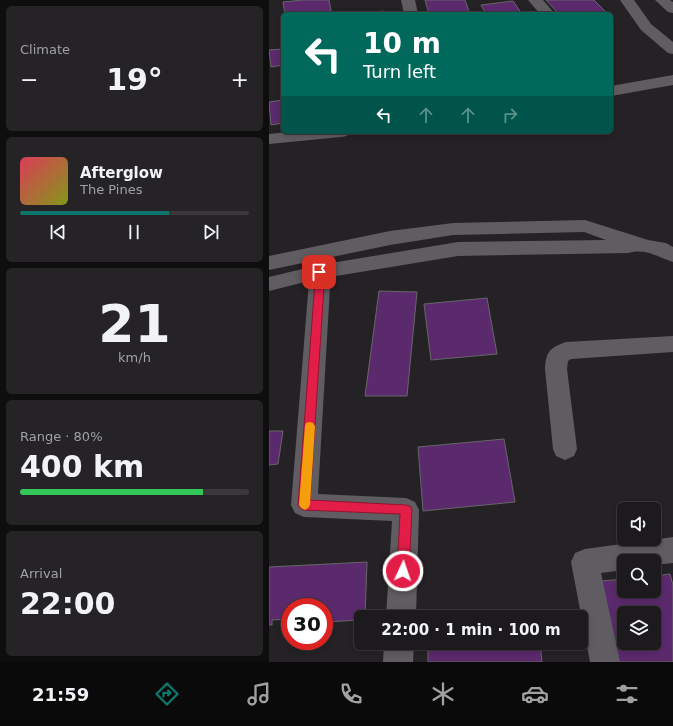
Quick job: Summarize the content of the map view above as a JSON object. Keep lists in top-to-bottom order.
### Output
{
  "page": {
    "tile": [
      "Climate",
      ["21", "km/h"],
      ["Range · 80%", "400 km"],
      ["Arrival", "22:00"]
    ],
    "turn": ["10 m", "Turn left"],
    "heat": ["−", "19°", "+"],
    "song": ["Afterglow", "The Pines"],
    "limit": "30",
    "trip": "22:00 · 1 min · 100 m",
    "tabs": "21:59"
  }
}
